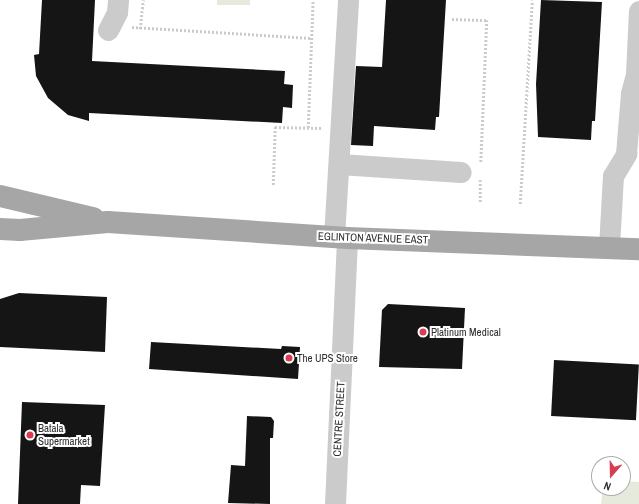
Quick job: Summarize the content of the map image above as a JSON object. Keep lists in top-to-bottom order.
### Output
{
  "streets": {
    "main road": ["EGLINTON AVENUE EAST"],
    "street": ["CENTRE STREET"]
  },
  "crossings": [
    ["EGLINTON AVENUE EAST", "CENTRE STREET"]
  ],
  "places": ["Platinum Medical", "The UPS Store", "Batala Supermarket"],
  "north": "bottom"
}
